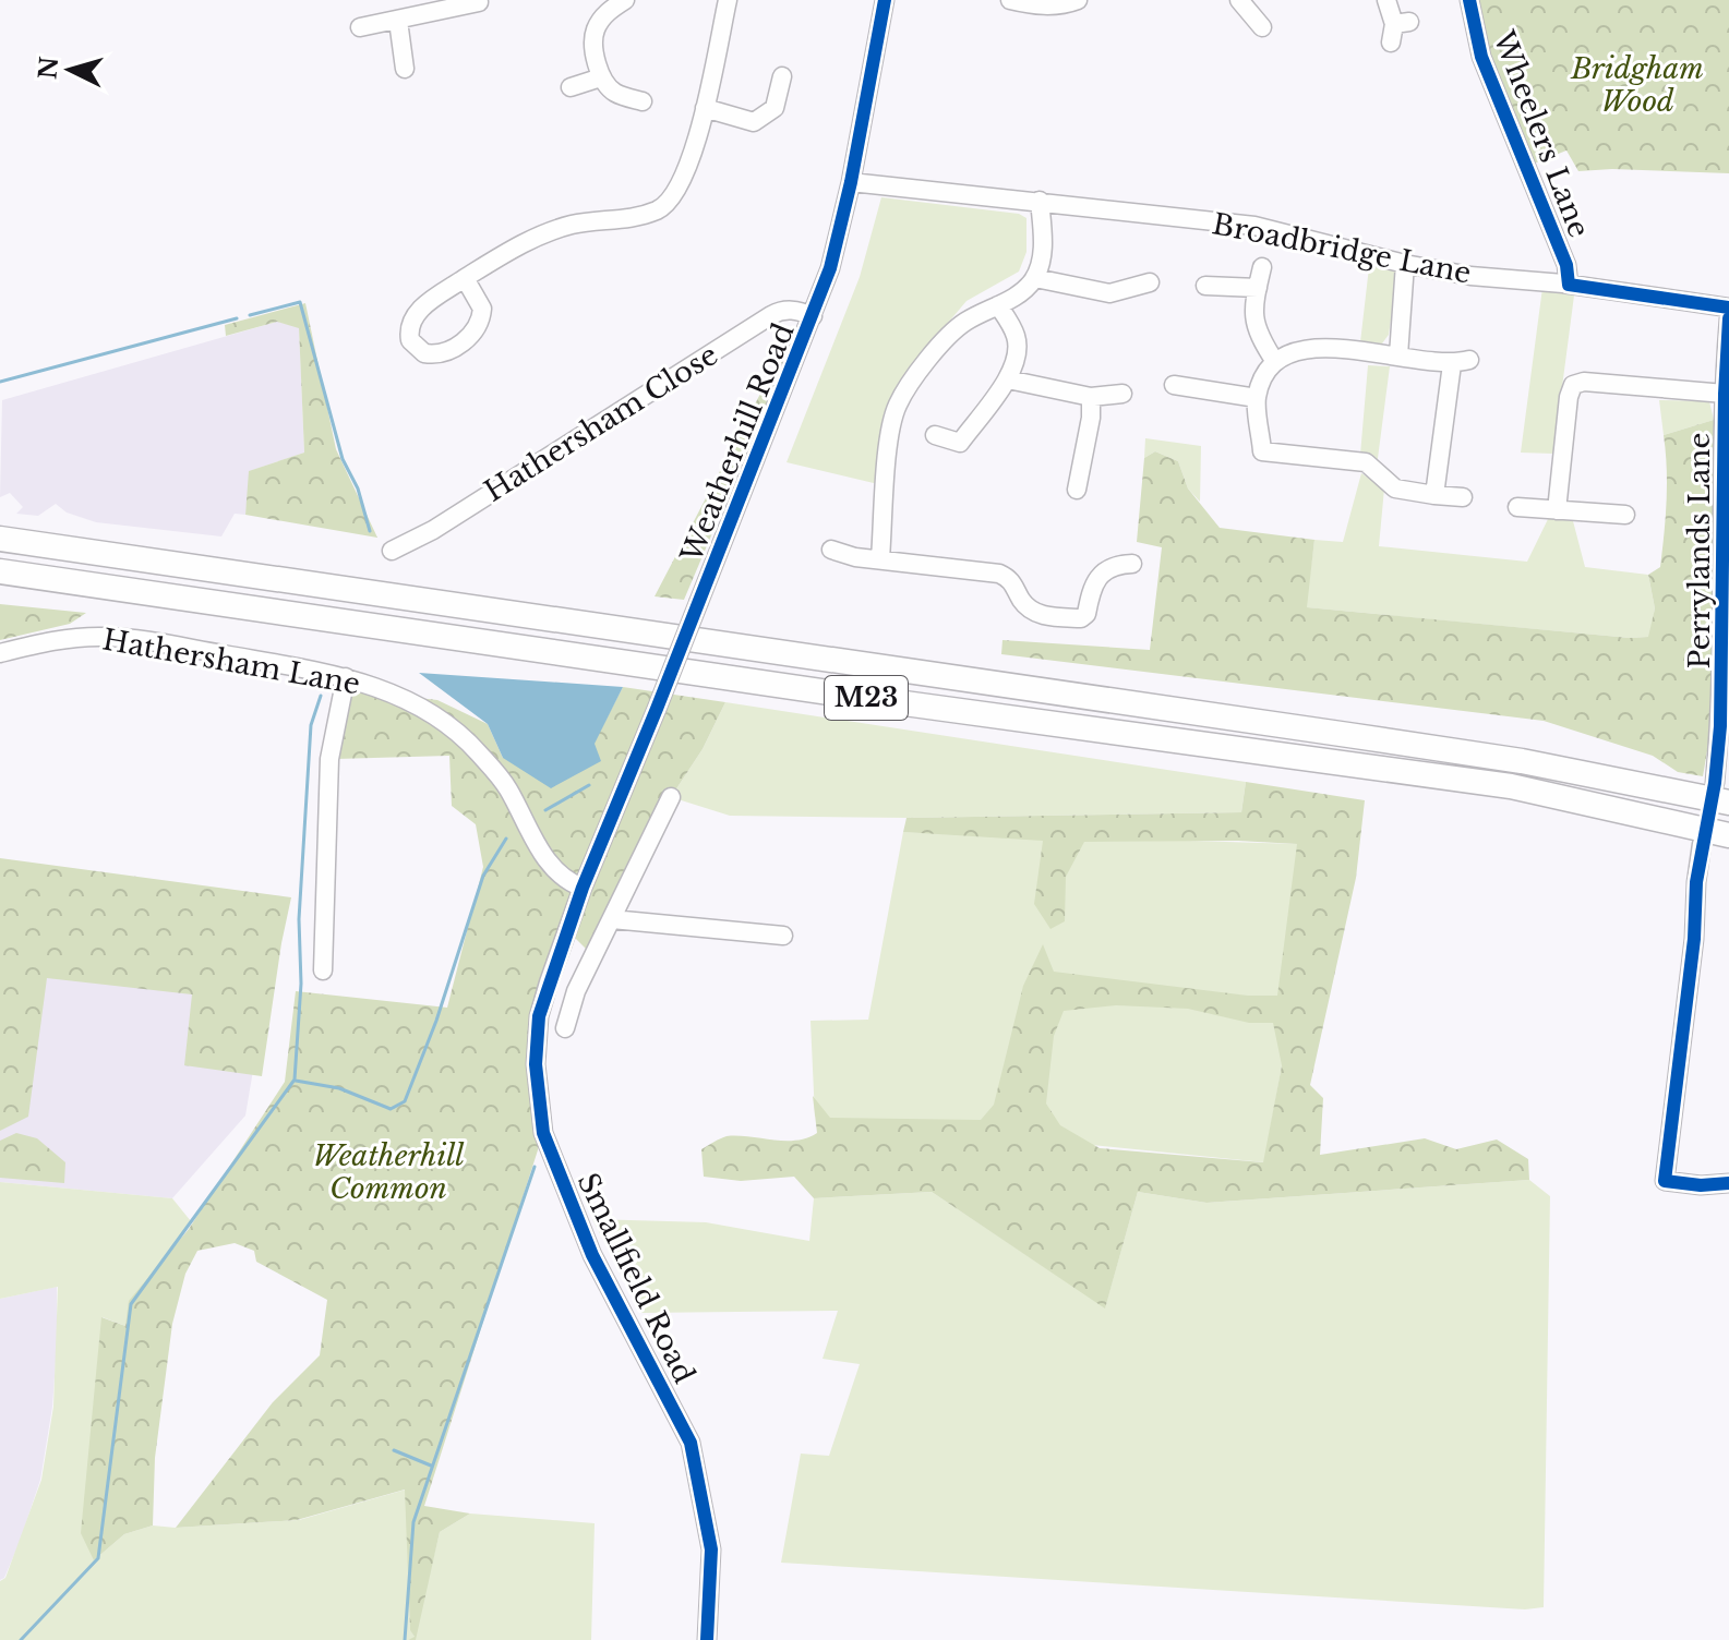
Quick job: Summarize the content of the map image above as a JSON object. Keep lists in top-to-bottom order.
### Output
{
  "streets": {
    "highway": ["M23"],
    "street": [
      "Wheelers Lane",
      "Broadbridge Lane",
      "Hathersham Close",
      "Weatherhill Road",
      "Perrylands Lane",
      "Hathersham Lane",
      "Smallfield Road"
    ]
  },
  "crossings": [
    ["Wheelers Lane", "Broadbridge Lane"],
    ["Broadbridge Lane", "Weatherhill Road"],
    ["Hathersham Close", "Weatherhill Road"],
    ["Weatherhill Road", "Hathersham Lane"],
    ["Weatherhill Road", "Smallfield Road"],
    ["Perrylands Lane", "M23"],
    ["Hathersham Lane", "Smallfield Road"]
  ],
  "parks": ["Bridgham Wood", "Weatherhill Common"],
  "north": "left"
}
